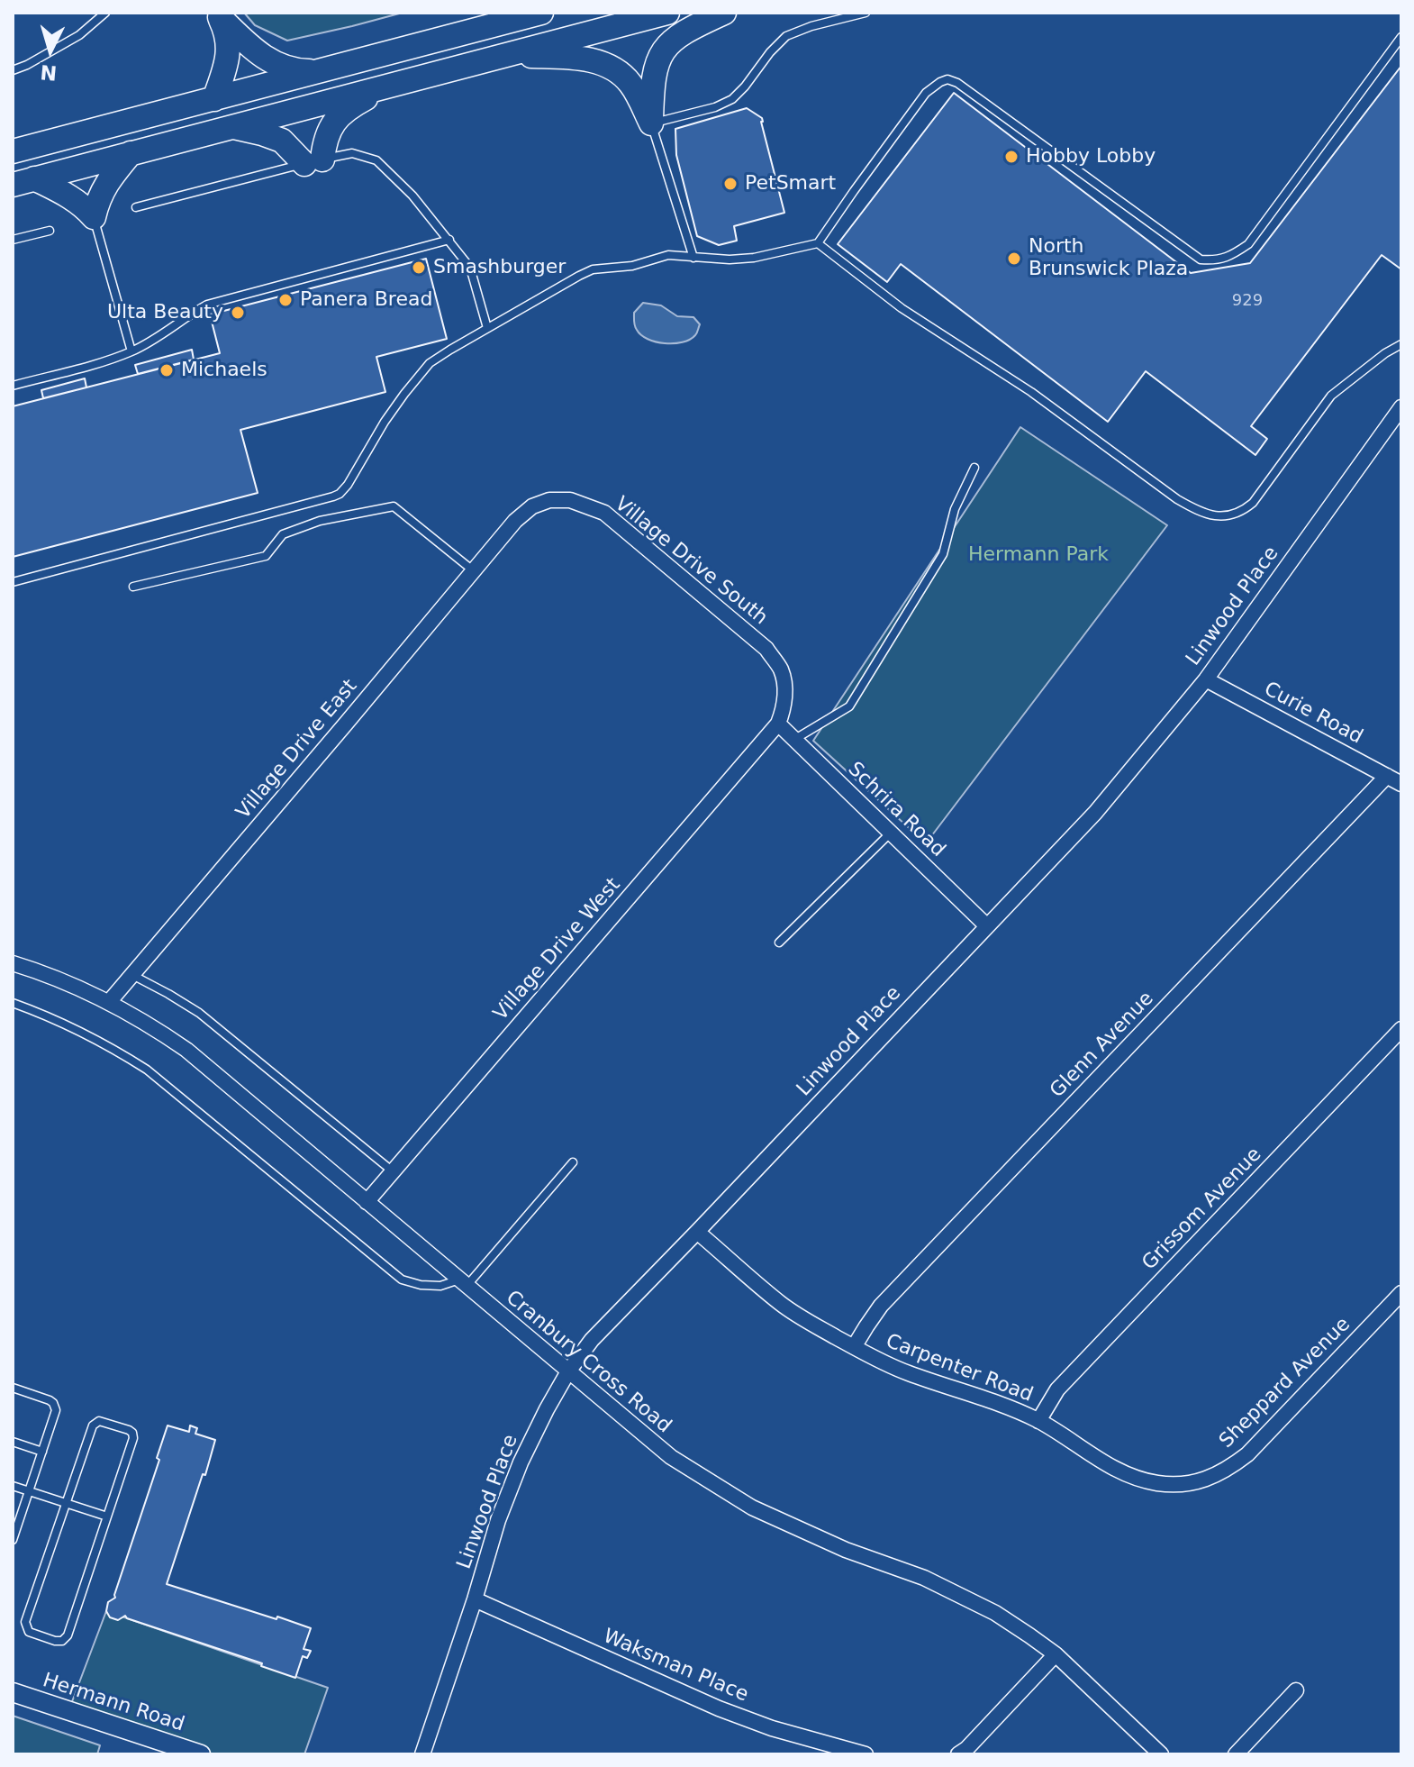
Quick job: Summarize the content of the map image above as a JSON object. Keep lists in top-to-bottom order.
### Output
{
  "streets": {
    "street": [
      "Village Drive South",
      "Linwood Place",
      "Curie Road",
      "Village Drive East",
      "Schrira Road",
      "Village Drive West",
      "Glenn Avenue",
      "Grissom Avenue",
      "Cranbury Cross Road",
      "Carpenter Road",
      "Sheppard Avenue",
      "Waksman Place",
      "Hermann Road"
    ]
  },
  "crossings": [
    ["Village Drive South", "Village Drive East"],
    ["Village Drive South", "Schrira Road"],
    ["Village Drive South", "Village Drive West"],
    ["Linwood Place", "Curie Road"],
    ["Linwood Place", "Schrira Road"],
    ["Linwood Place", "Cranbury Cross Road"],
    ["Linwood Place", "Carpenter Road"],
    ["Linwood Place", "Waksman Place"],
    ["Curie Road", "Glenn Avenue"],
    ["Village Drive East", "Cranbury Cross Road"],
    ["Schrira Road", "Village Drive West"],
    ["Village Drive West", "Cranbury Cross Road"],
    ["Glenn Avenue", "Carpenter Road"],
    ["Grissom Avenue", "Carpenter Road"],
    ["Carpenter Road", "Sheppard Avenue"]
  ],
  "parks": ["Hermann Park"],
  "places": [
    "Hobby Lobby",
    "PetSmart",
    "North Brunswick Plaza",
    "Smashburger",
    "Panera Bread",
    "Ulta Beauty",
    "Michaels"
  ],
  "house_numbers": ["929"],
  "north": "bottom"
}
